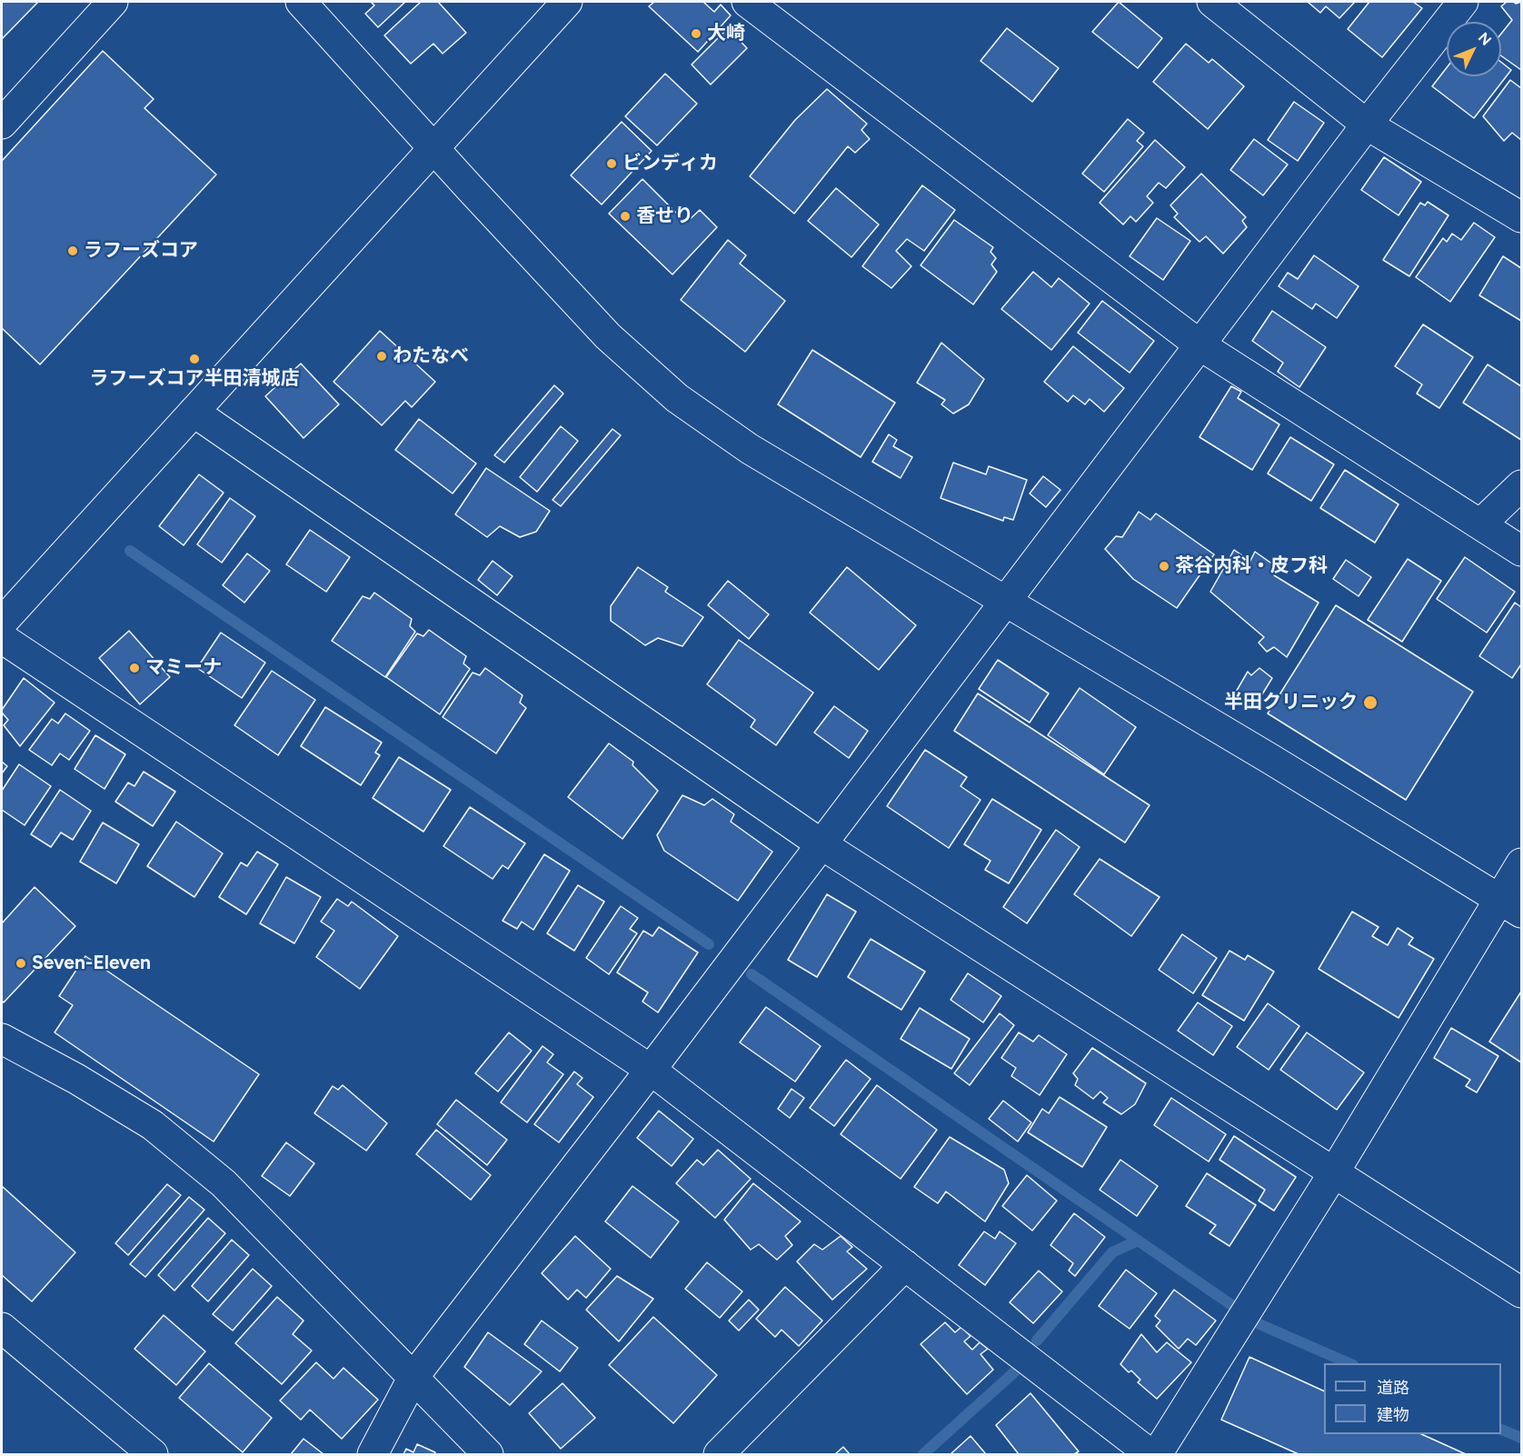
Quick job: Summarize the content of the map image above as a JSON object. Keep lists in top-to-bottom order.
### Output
{
  "places": [
    "大崎",
    "ビンディカ",
    "香せり",
    "ラフーズコア",
    "わたなべ",
    "ラフーズコア半田清城店",
    "茶谷内科・皮フ科",
    "マミーナ",
    "半田クリニック",
    "Seven-Eleven"
  ],
  "legend": ["道路", "建物"],
  "north": "top right"
}
